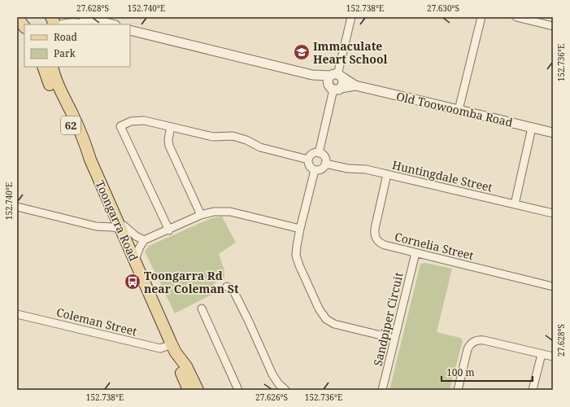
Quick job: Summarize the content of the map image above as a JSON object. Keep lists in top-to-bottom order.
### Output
{
  "streets": {
    "main road": ["62", "Toongarra Road"],
    "street": [
      "Old Toowoomba Road",
      "Huntingdale Street",
      "Cornelia Street",
      "Sandpiper Circuit",
      "Coleman Street"
    ]
  },
  "crossings": [
    ["Huntingdale Street", "Cornelia Street"],
    ["Toongarra Road", "Coleman Street"],
    ["Cornelia Street", "Sandpiper Circuit"]
  ],
  "places": {
    "school or university": ["Immaculate Heart School"],
    "bus stop": ["Toongarra Rd near Coleman St"]
  },
  "legend": ["Road", "Park"],
  "scale_bar": "100 m",
  "coordinates": [
    "27.628°S",
    "152.740°E",
    "152.738°E",
    "27.630°S",
    "152.736°E",
    "27.626°S"
  ]
}
